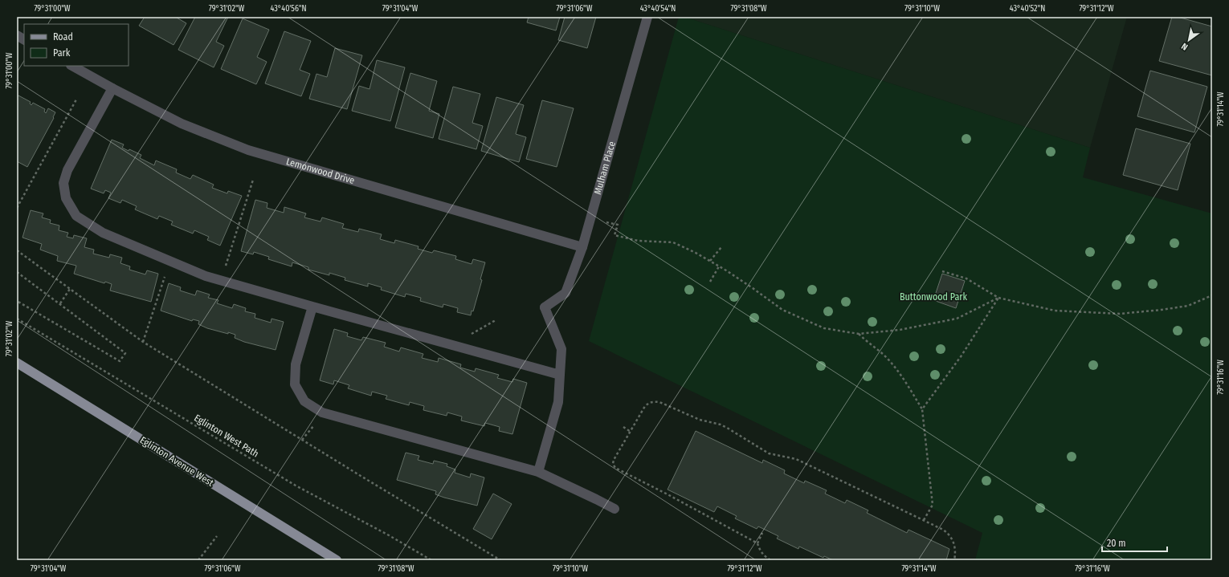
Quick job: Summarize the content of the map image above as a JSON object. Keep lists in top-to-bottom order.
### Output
{
  "streets": {
    "main road": ["Eglinton Avenue West"],
    "street": ["Mulham Place", "Lemonwood Drive"],
    "path": ["Eglinton West Path"]
  },
  "crossings": [
    ["Mulham Place", "Lemonwood Drive"]
  ],
  "parks": ["Buttonwood Park"],
  "legend": ["Road", "Park"],
  "scale_bar": "20 m",
  "north": "bottom left",
  "coordinates": [
    "79°31'00\"W",
    "79°31'02\"W",
    "43°40'56\"N",
    "79°31'04\"W",
    "79°31'06\"W",
    "43°40'54\"N",
    "79°31'08\"W",
    "79°31'10\"W",
    "43°40'52\"N",
    "79°31'12\"W",
    "79°31'14\"W",
    "79°31'16\"W"
  ]
}
